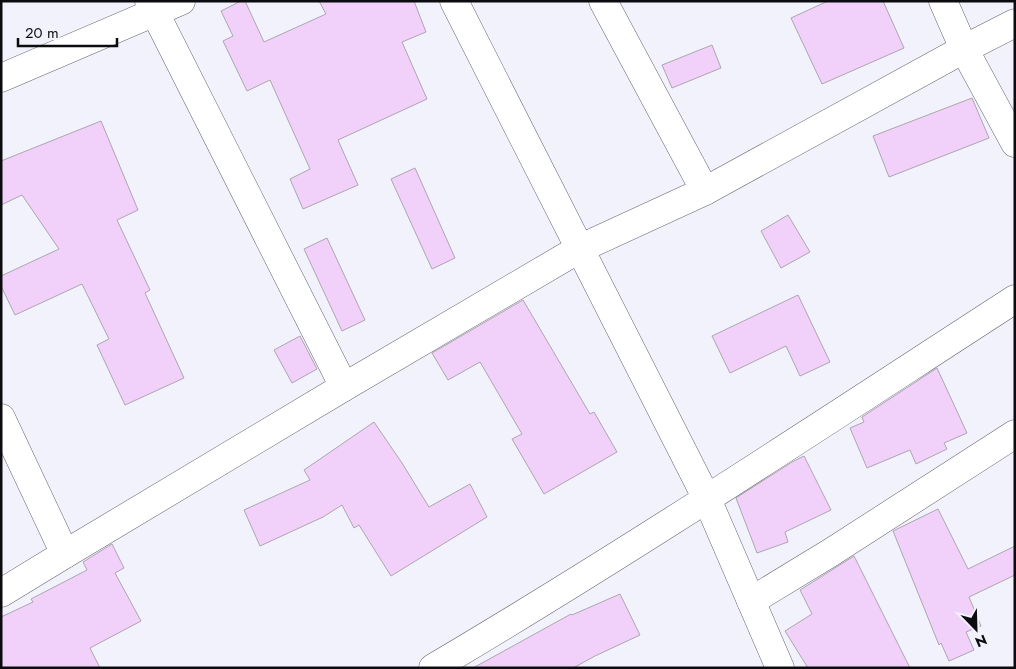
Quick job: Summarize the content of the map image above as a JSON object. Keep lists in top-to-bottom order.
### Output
{
  "scale_bar": "20 m",
  "north": "bottom right"
}
